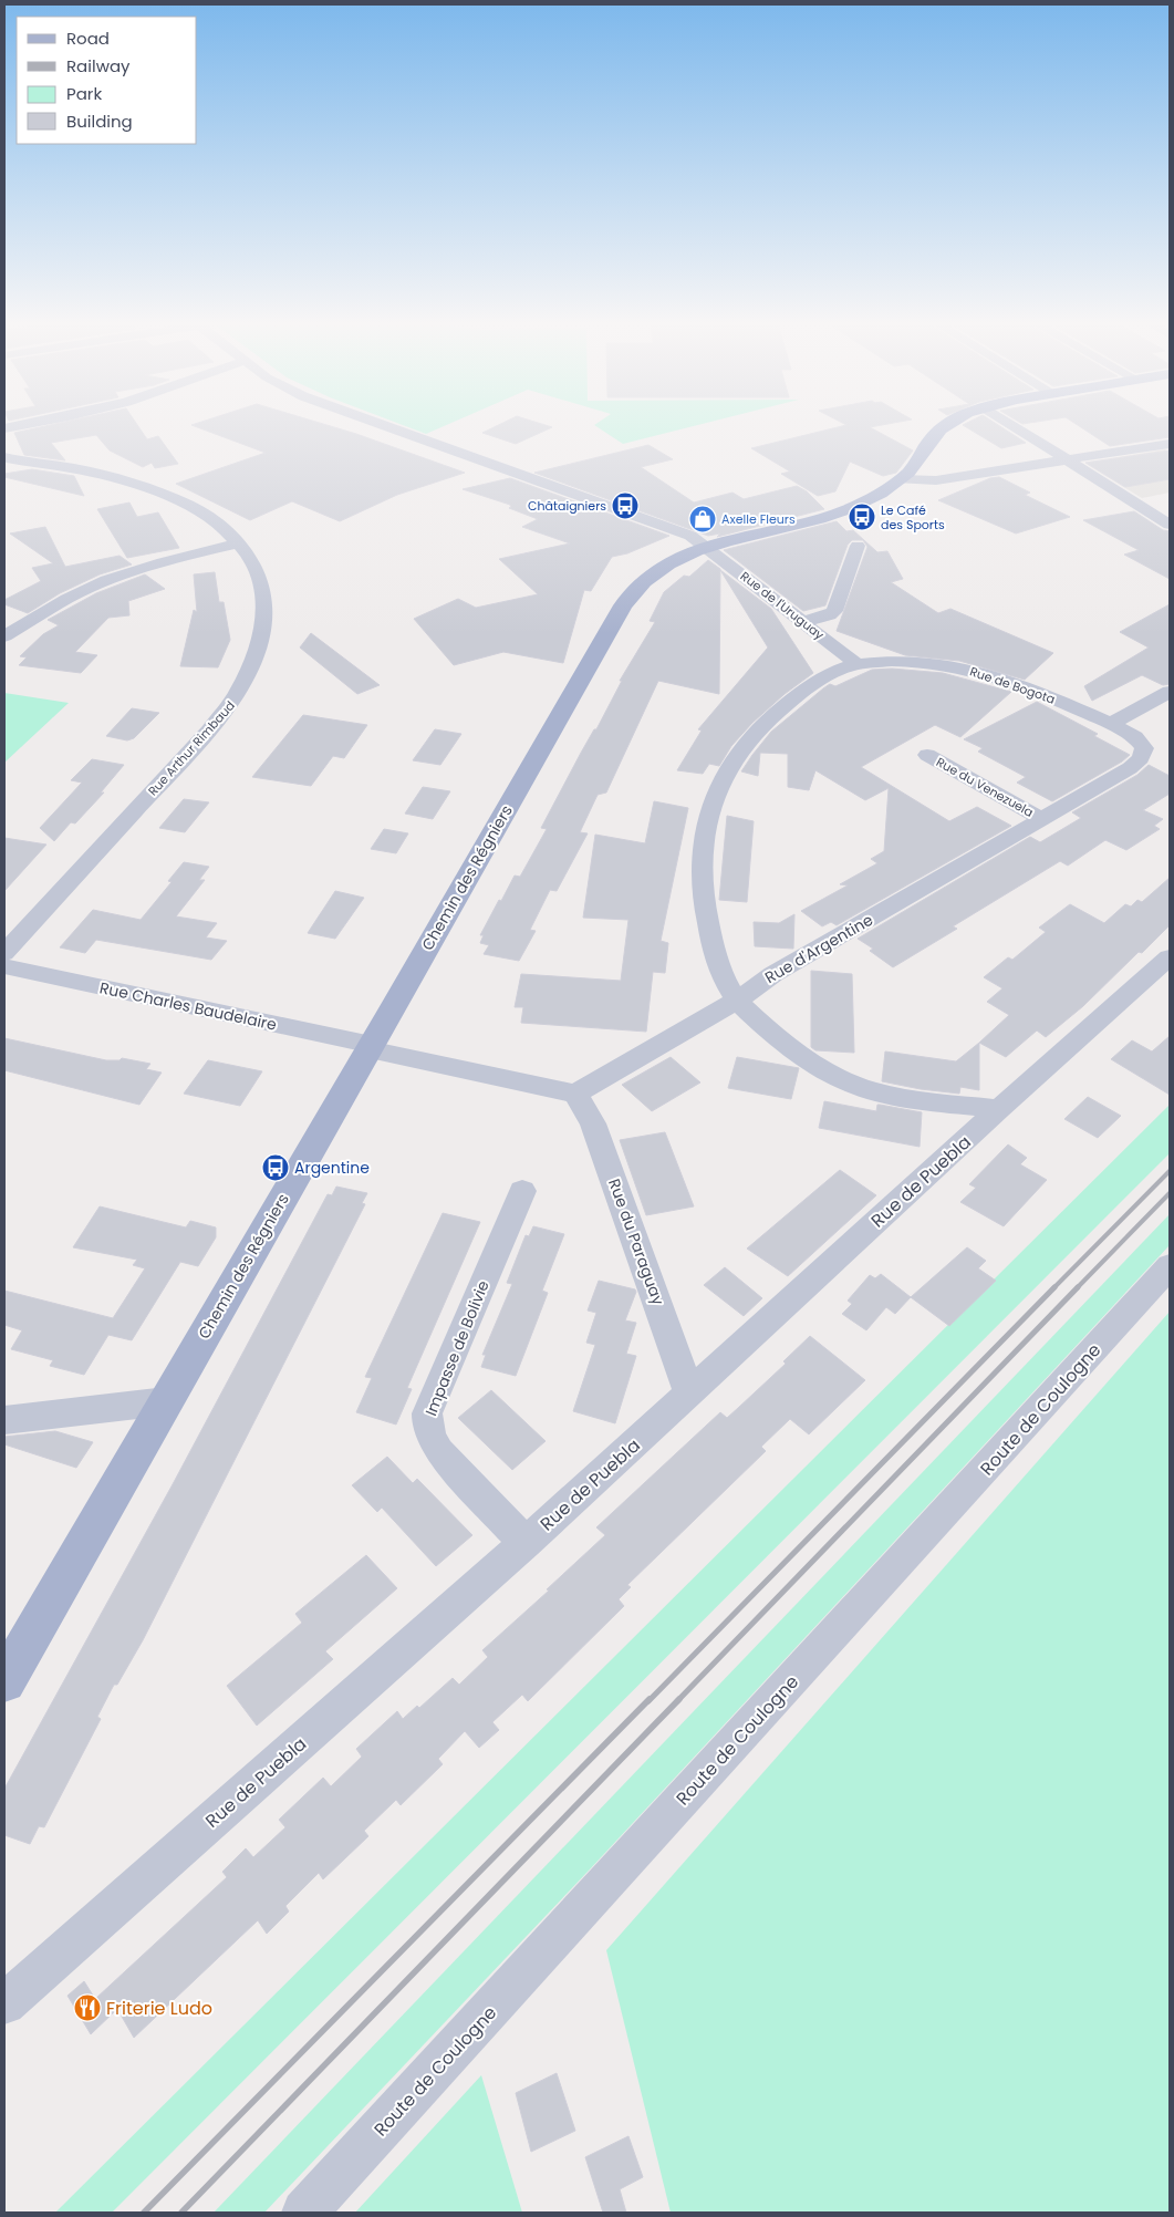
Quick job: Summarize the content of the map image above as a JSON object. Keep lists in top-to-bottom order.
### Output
{
  "streets": {
    "main road": ["Chemin des Régniers"],
    "street": [
      "Rue de l'Uruguay",
      "Rue de Bogota",
      "Rue Arthur Rimbaud",
      "Rue du Venezuela",
      "Rue d'Argentine",
      "Rue Charles Baudelaire",
      "Rue de Puebla",
      "Rue du Paraguay",
      "Impasse de Bolivie",
      "Route de Coulogne"
    ]
  },
  "crossings": [
    ["Rue de l'Uruguay", "Rue de Bogota"],
    ["Rue de l'Uruguay", "Chemin des Régniers"],
    ["Rue de Bogota", "Rue d'Argentine"],
    ["Rue du Venezuela", "Rue d'Argentine"],
    ["Chemin des Régniers", "Rue Charles Baudelaire"],
    ["Rue d'Argentine", "Rue du Paraguay"],
    ["Rue de Puebla", "Rue du Paraguay"],
    ["Rue de Puebla", "Impasse de Bolivie"]
  ],
  "places": {
    "bus stop": ["Châtaigniers", "Le Café des Sports", "Argentine"],
    "shop": ["Axelle Fleurs"],
    "restaurant": ["Friterie Ludo"]
  },
  "legend": [
    "Road",
    "Railway",
    "Park",
    "Building"
  ]
}
